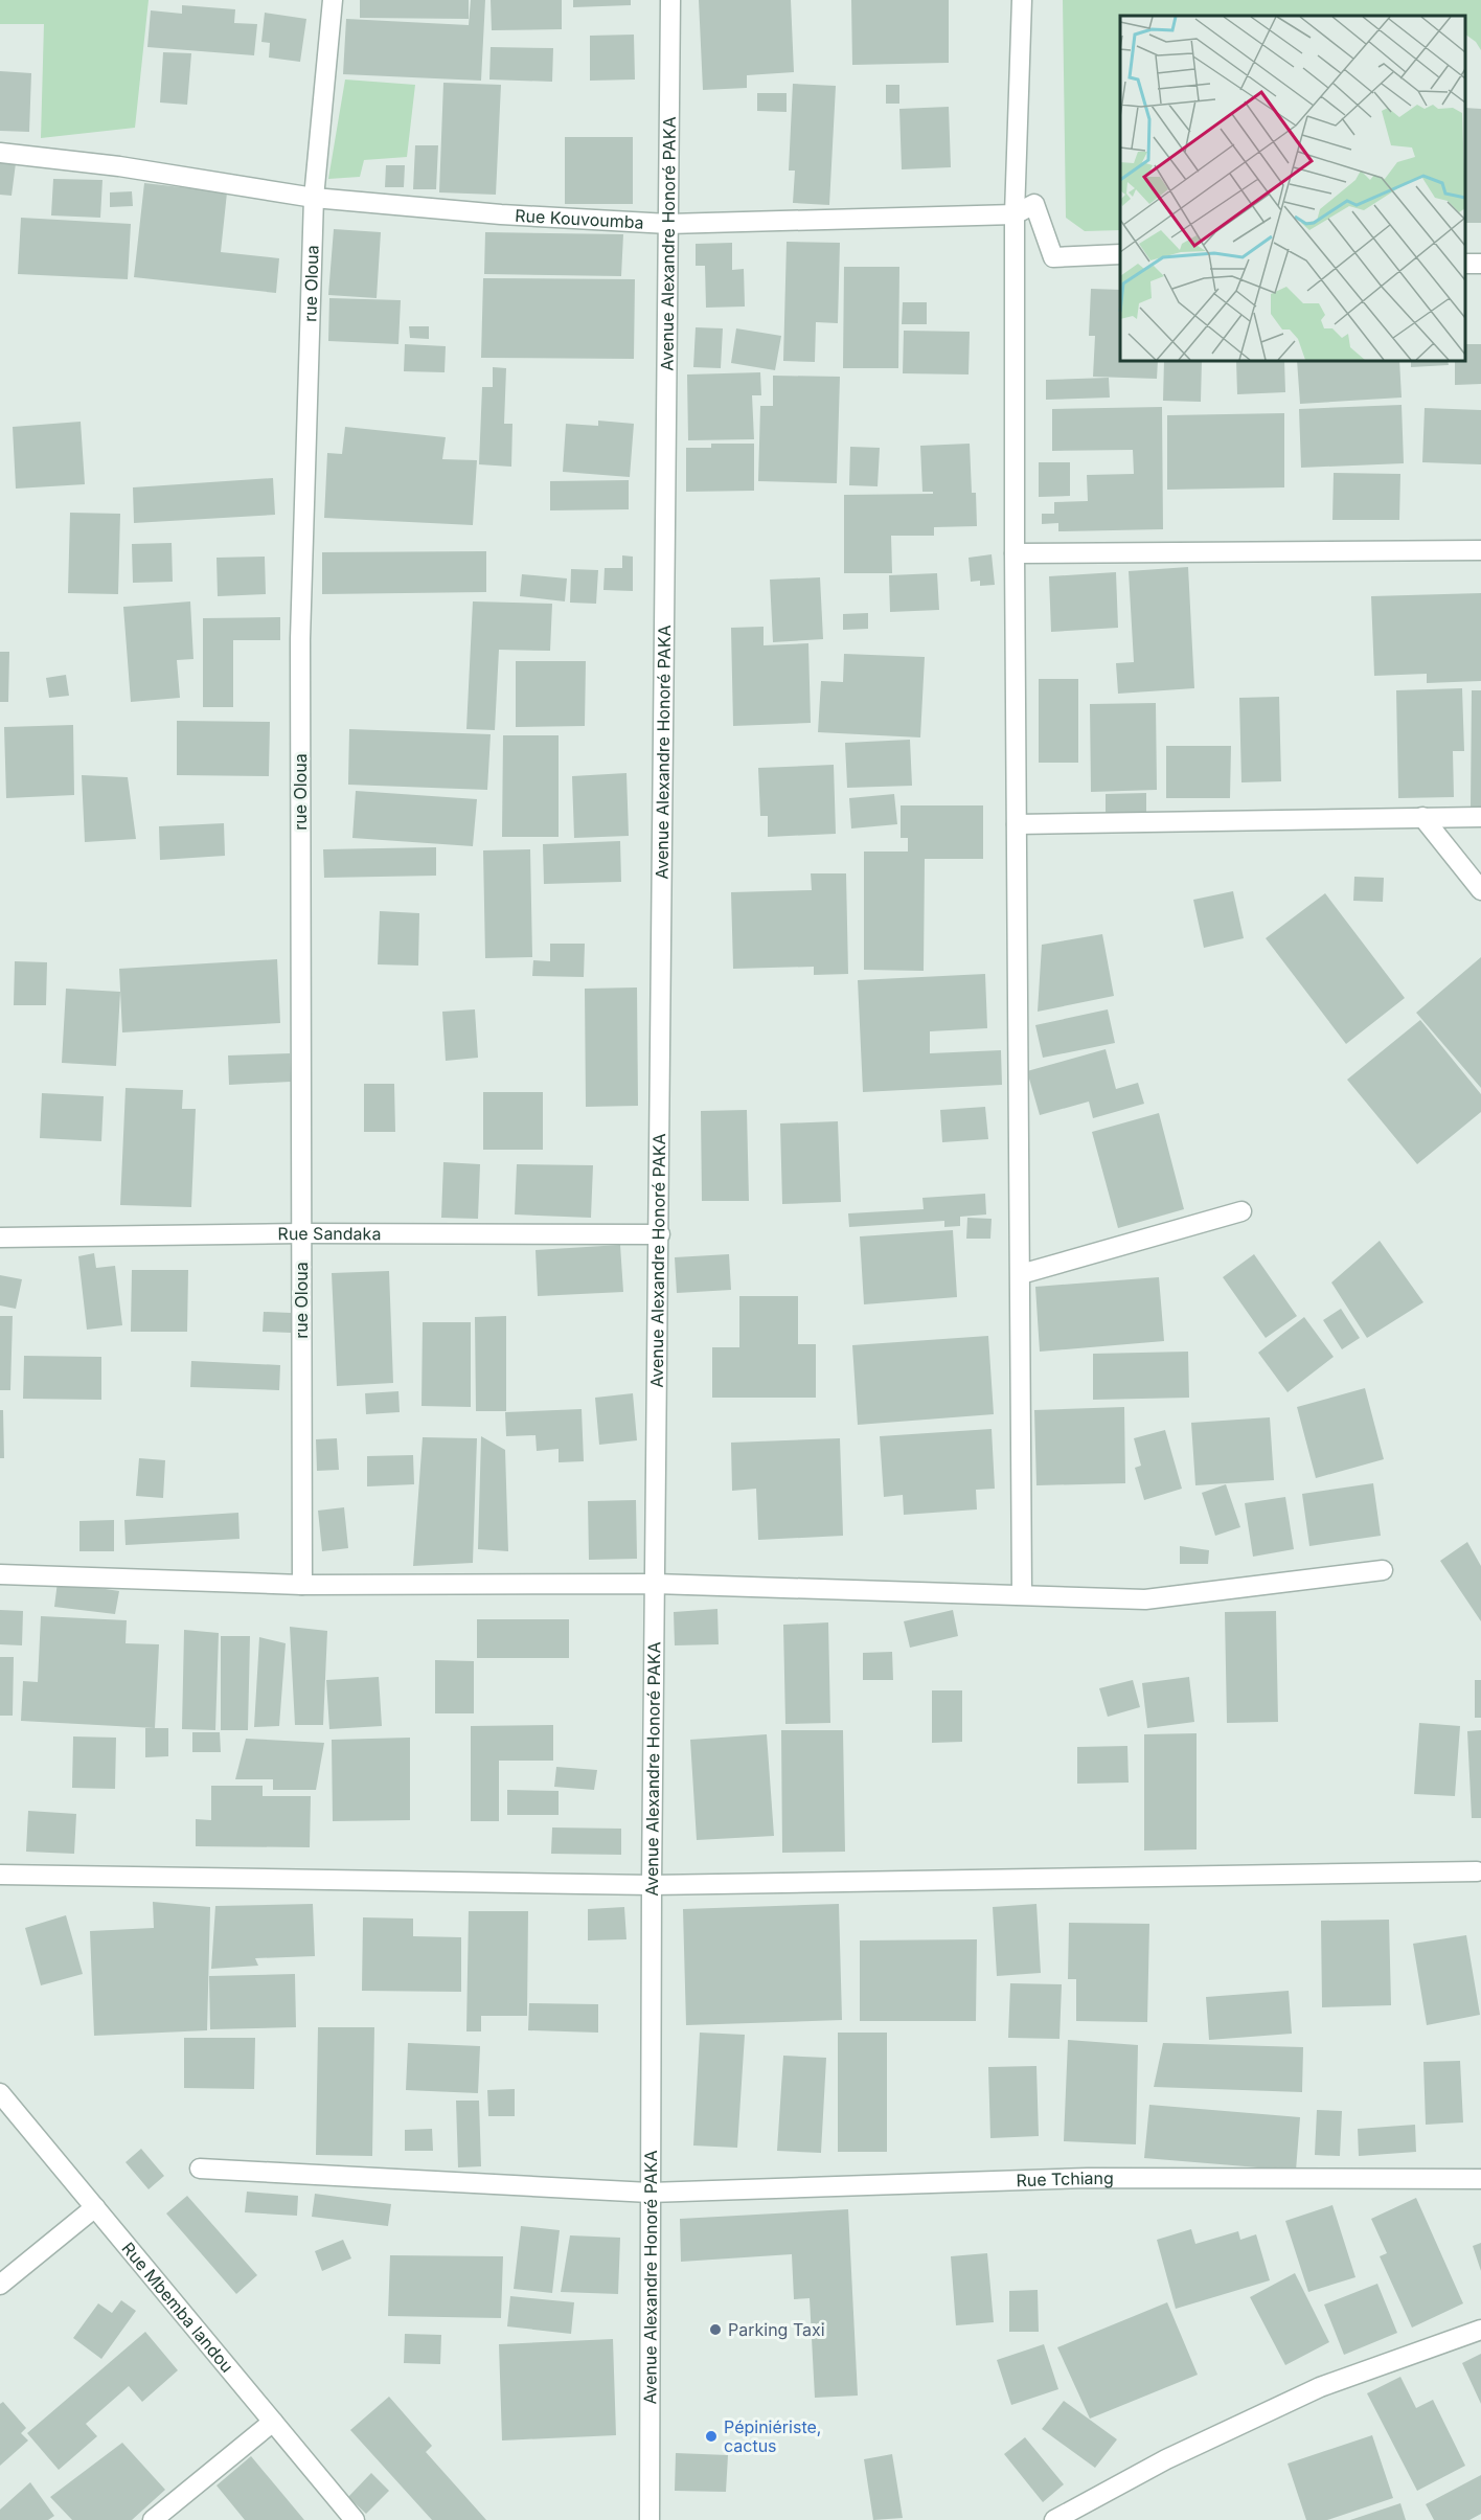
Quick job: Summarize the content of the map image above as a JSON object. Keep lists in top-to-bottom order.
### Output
{
  "streets": {
    "street": [
      "Rue Kouvoumba",
      "Avenue Alexandre Honoré PAKA",
      "rue Oloua",
      "Rue Sandaka",
      "Rue Tchiang",
      "Rue Mbemba landou"
    ]
  },
  "crossings": [
    ["Rue Kouvoumba", "Avenue Alexandre Honoré PAKA"],
    ["Rue Kouvoumba", "rue Oloua"],
    ["Avenue Alexandre Honoré PAKA", "Rue Sandaka"],
    ["Avenue Alexandre Honoré PAKA", "Rue Tchiang"],
    ["rue Oloua", "Rue Sandaka"]
  ],
  "places": ["Parking Taxi", "Pépiniériste, cactus"]
}
